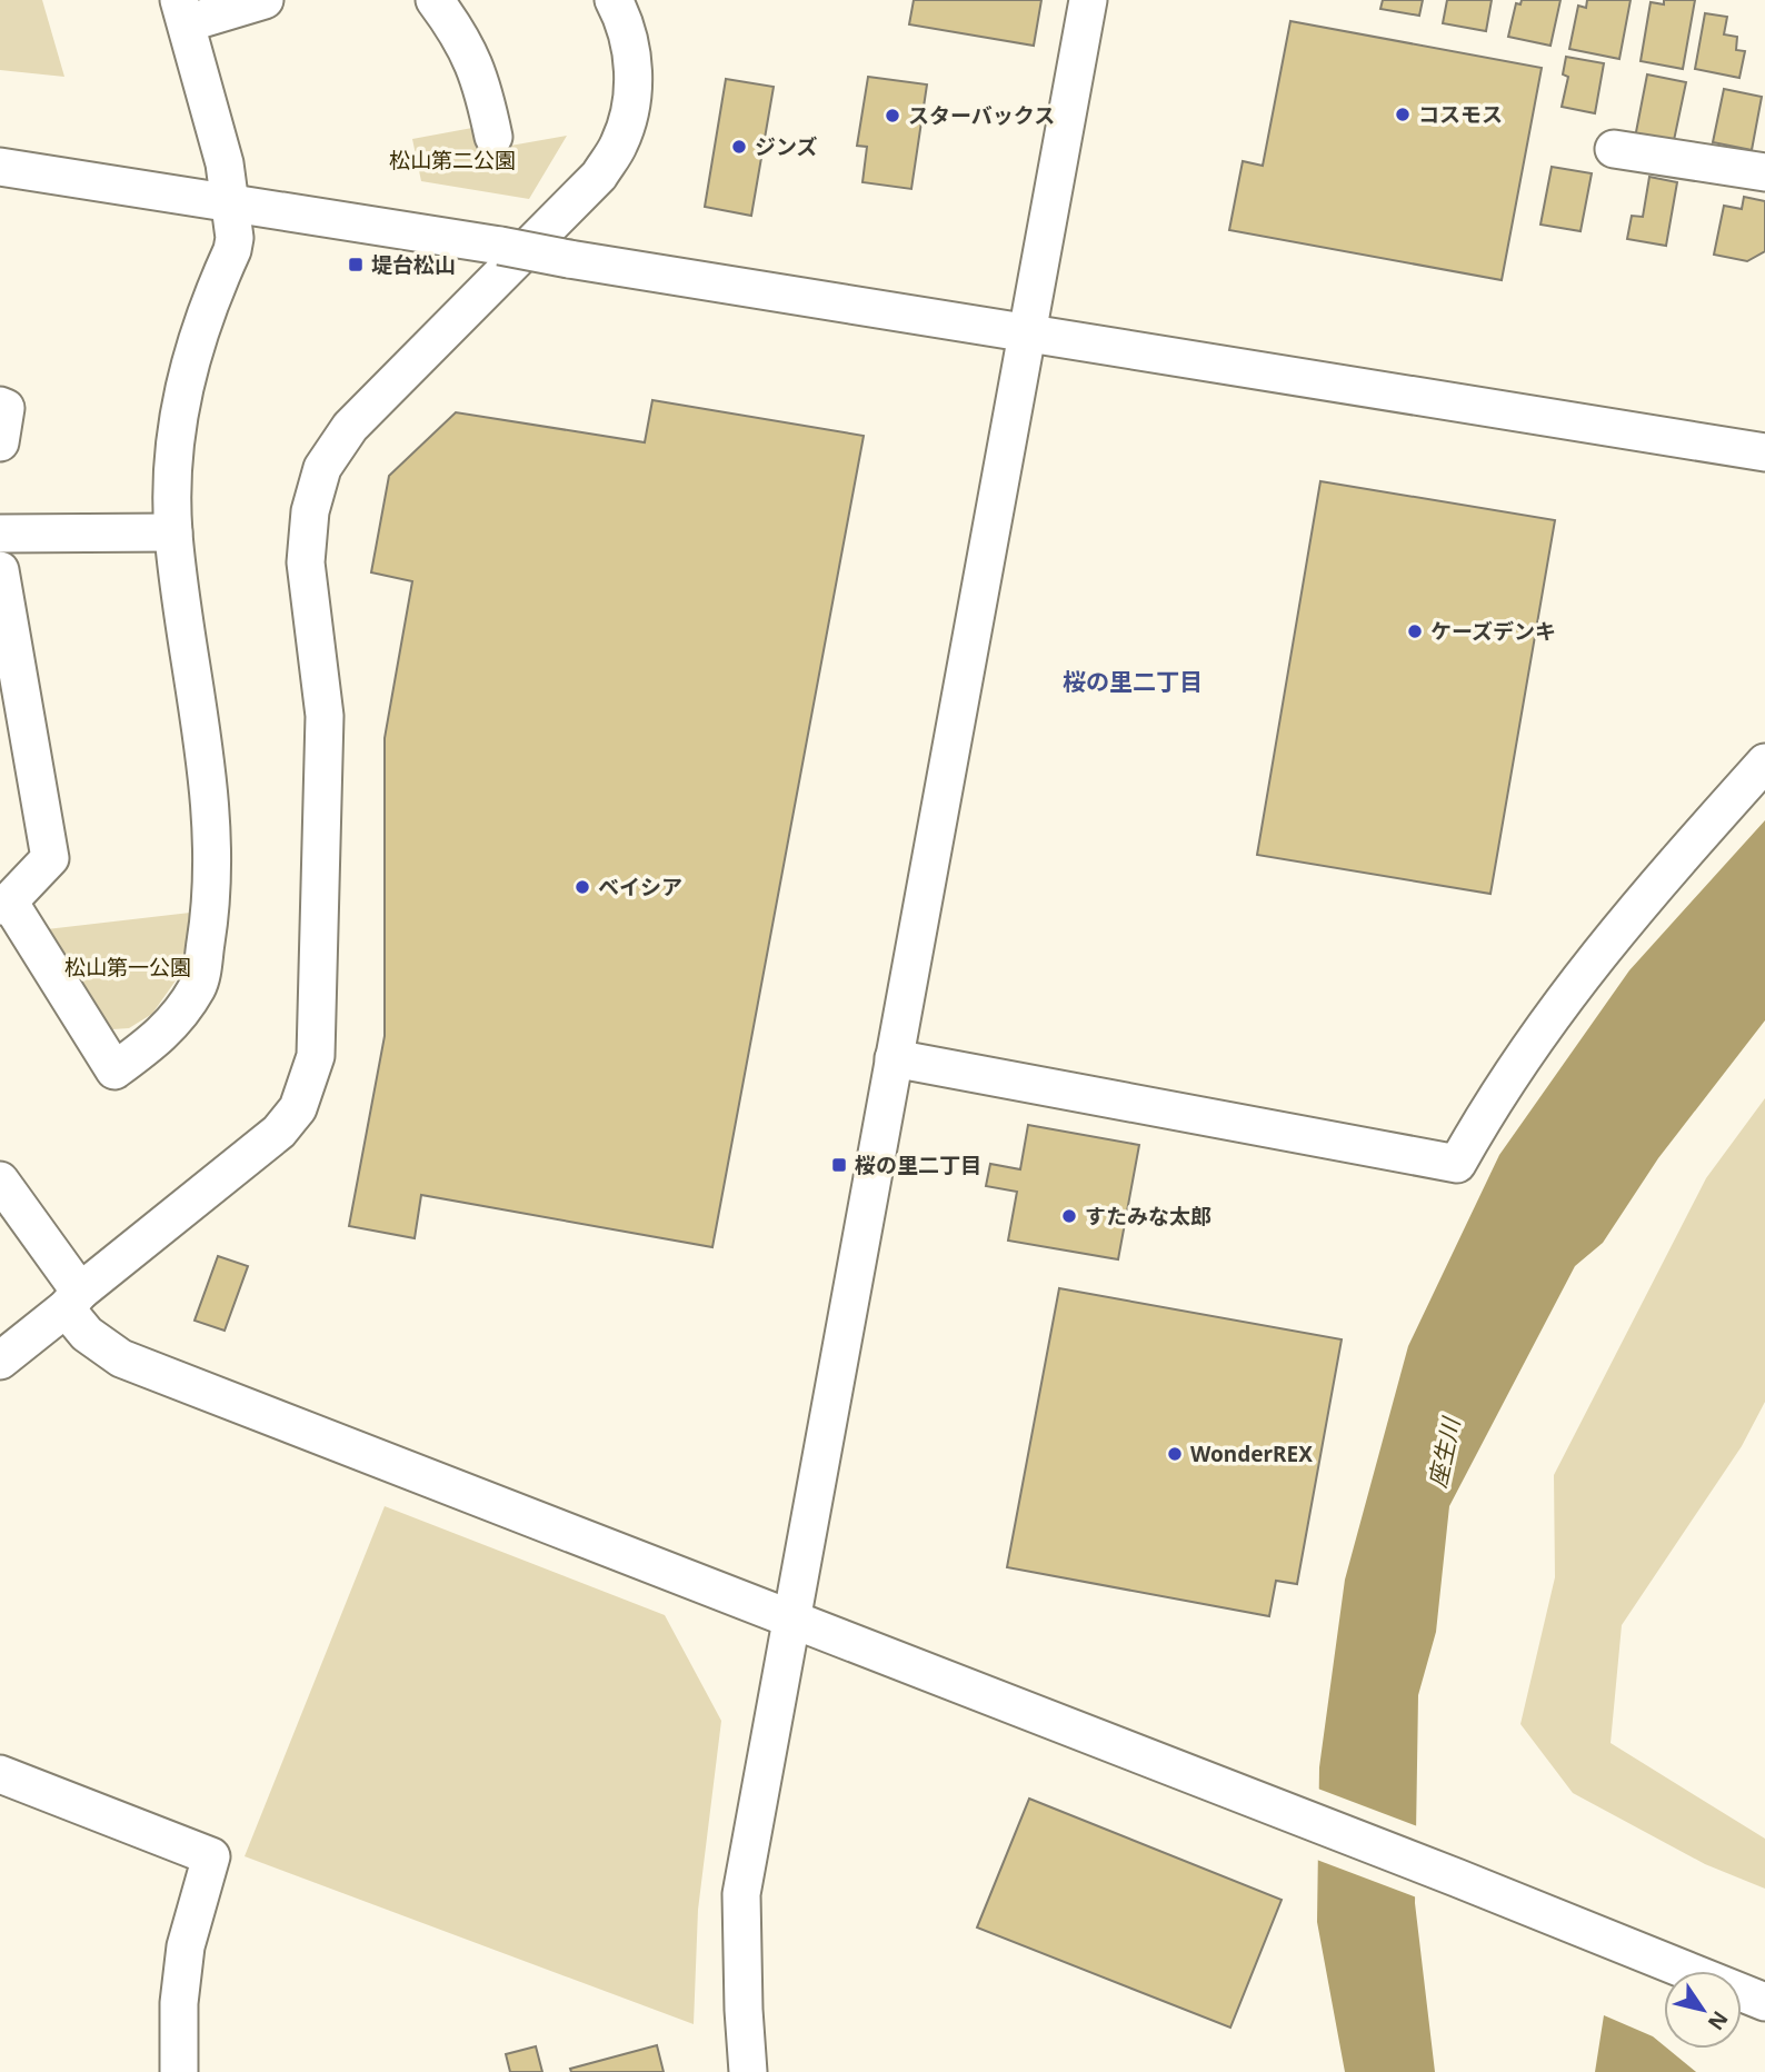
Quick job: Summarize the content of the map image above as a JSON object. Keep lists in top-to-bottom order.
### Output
{
  "districts": ["桜の里二丁目"],
  "water": ["座生川"],
  "parks": ["松山第二公園", "松山第一公園"],
  "places": {
    "other": [
      "コスモス",
      "スターバックス",
      "ジンズ",
      "ケーズデンキ",
      "ベイシア",
      "すたみな太郎",
      "WonderREX"
    ],
    "transit": ["堤台松山", "桜の里二丁目"]
  },
  "north": "bottom right"
}
